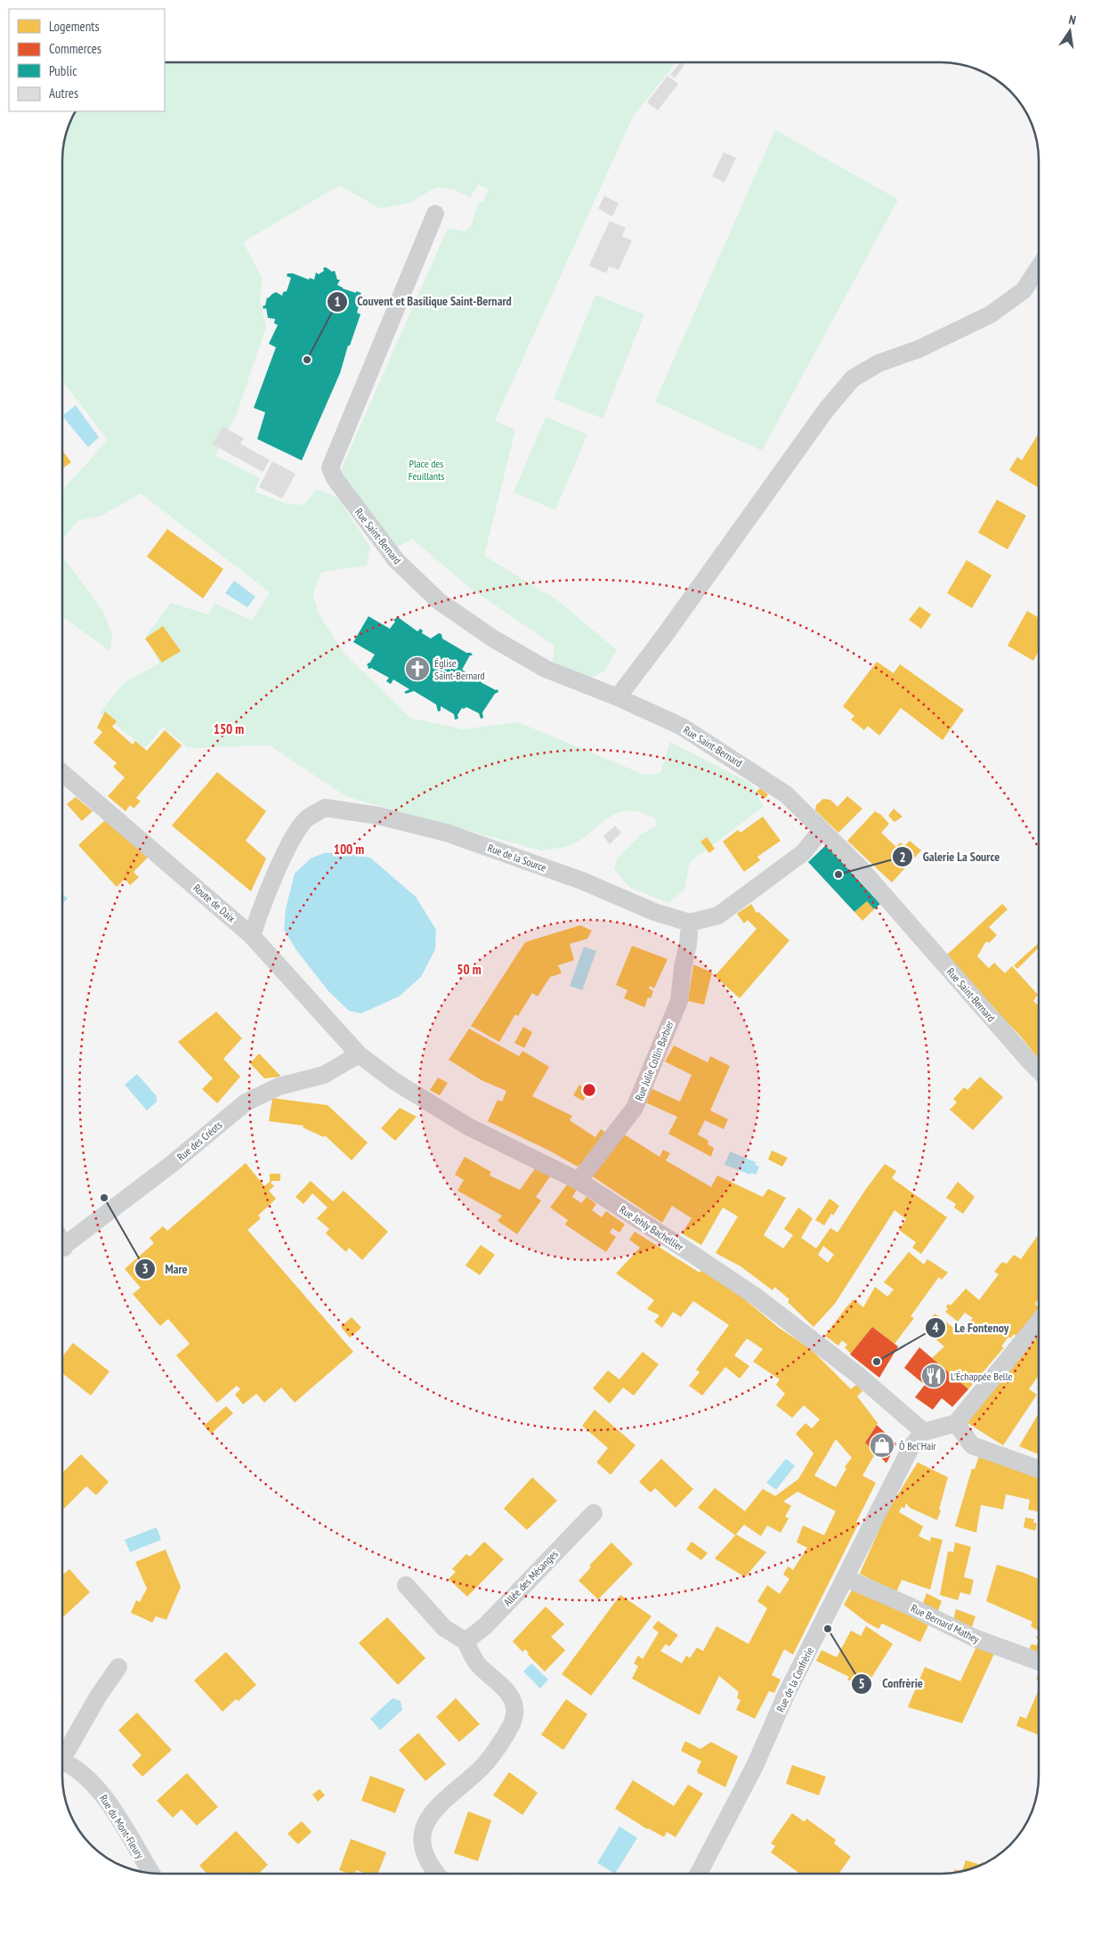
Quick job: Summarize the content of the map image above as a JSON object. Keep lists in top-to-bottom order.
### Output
{
  "streets": {
    "street": [
      "Rue Saint-Bernard",
      "Rue de la Source",
      "Route de Daix",
      "Rue Julie Collin Barbier",
      "Rue des Créots",
      "Rue Jehly Bachellier",
      "Allée des Mésanges",
      "Rue Bernard Mathey",
      "Rue de la Confrèrie",
      "Rue du Mont-Fleury"
    ]
  },
  "crossings": [
    ["Rue de la Source", "Route de Daix"],
    ["Rue de la Source", "Rue Julie Collin Barbier"],
    ["Route de Daix", "Rue des Créots"],
    ["Route de Daix", "Rue Jehly Bachellier"],
    ["Rue Julie Collin Barbier", "Rue Jehly Bachellier"],
    ["Rue des Créots", "Rue Jehly Bachellier"],
    ["Rue Jehly Bachellier", "Rue de la Confrèrie"],
    ["Rue Bernard Mathey", "Rue de la Confrèrie"]
  ],
  "parks": ["Place des Feuillants"],
  "places": {
    "other": [
      "Couvent et Basilique Saint-Bernard",
      "Galerie La Source",
      "Mare",
      "Le Fontenoy",
      "Confrèrie"
    ],
    "church": ["Église Saint-Bernard"],
    "restaurant": ["L'Échappée Belle"],
    "shop": ["Ô Bel'Hair"]
  },
  "legend": [
    "Logements",
    "Commerces",
    "Public",
    "Autres"
  ],
  "north": "top",
  "rings": ["150 m", "100 m", "50 m"]
}
